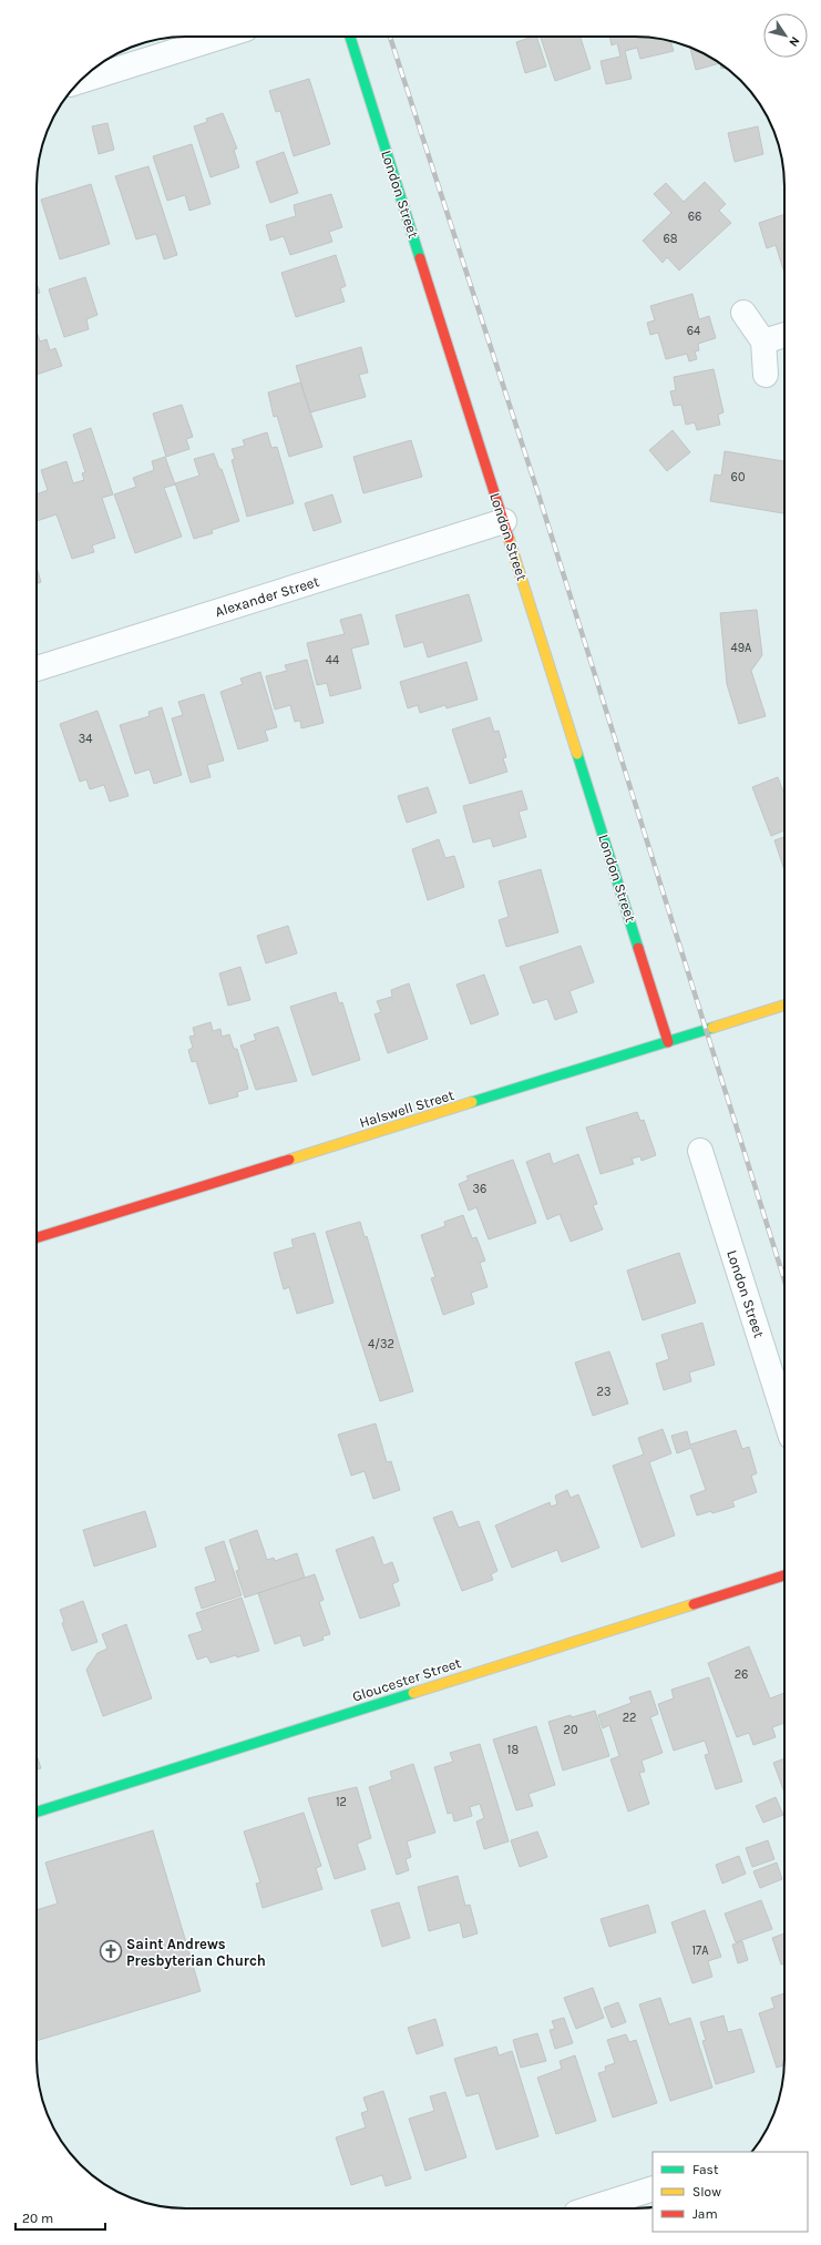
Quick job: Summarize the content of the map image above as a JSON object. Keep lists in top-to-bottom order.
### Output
{
  "streets": {
    "street": [
      "London Street",
      "Alexander Street",
      "Halswell Street",
      "Gloucester Street"
    ]
  },
  "crossings": [
    ["London Street", "Alexander Street"],
    ["London Street", "Halswell Street"]
  ],
  "places": {
    "church": ["Saint Andrews Presbyterian Church"]
  },
  "house_numbers": [
    "66",
    "68",
    "64",
    "60",
    "49A",
    "44",
    "34",
    "36",
    "4/32",
    "23",
    "26",
    "22",
    "20",
    "18",
    "12",
    "17A"
  ],
  "legend": ["Fast", "Slow", "Jam"],
  "scale_bar": "20 m",
  "north": "bottom right"
}
